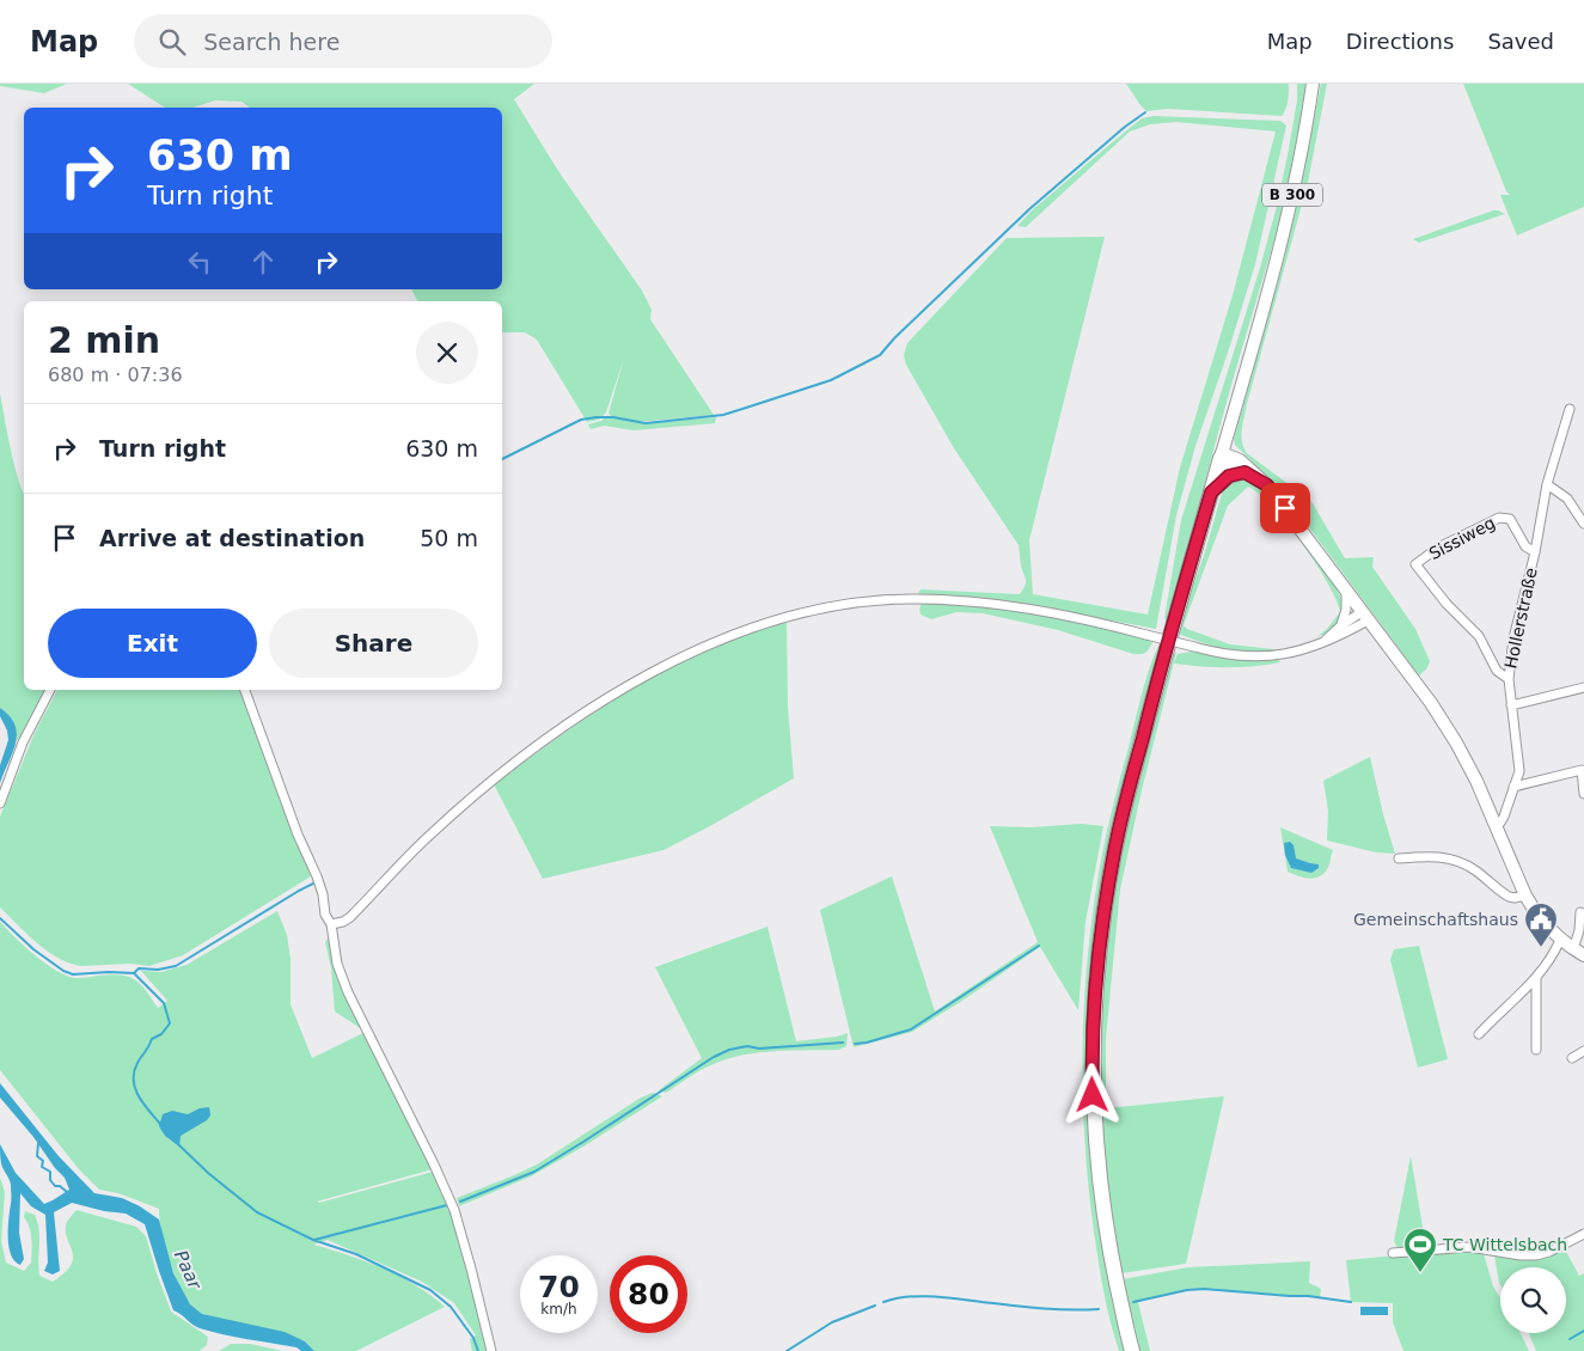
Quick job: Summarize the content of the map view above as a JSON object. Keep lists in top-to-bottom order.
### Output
{
  "streets": {
    "highway": ["B 300"],
    "street": ["Sissiweg", "Hollerstraße"]
  },
  "crossings": [
    ["Sissiweg", "Hollerstraße"]
  ],
  "water": ["Paar"],
  "places": {
    "public building": ["Gemeinschaftshaus"],
    "sports": ["TC Wittelsbach"]
  },
  "page": {
    "header": "Map",
    "search": "Search here",
    "nav": ["Map", "Directions", "Saved"],
    "turn": ["630 m", "Turn right"],
    "heading": ["2 min", "680 m · 07:36"],
    "list": [
      {
        "name": "Turn right",
        "value": "630 m"
      },
      {
        "name": "Arrive at destination",
        "value": "50 m"
      }
    ],
    "buttons": ["Exit", "Share"],
    "speed": "70 km/h",
    "limit": "80"
  }
}
